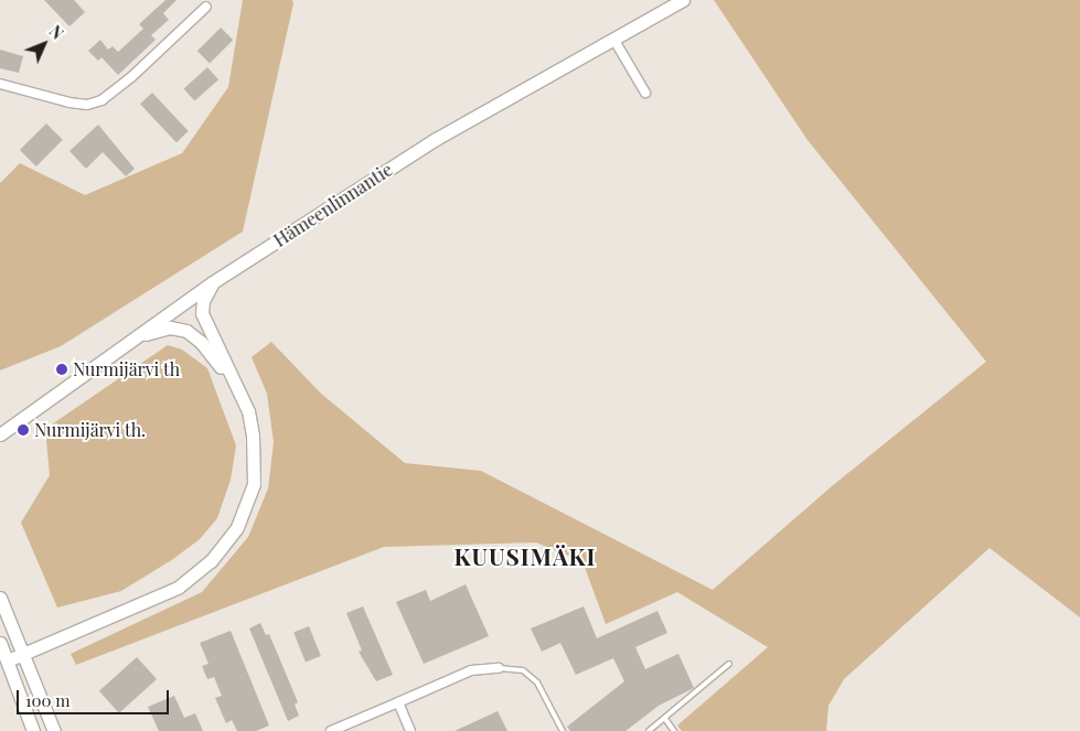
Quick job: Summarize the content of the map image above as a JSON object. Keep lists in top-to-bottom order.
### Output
{
  "streets": {
    "main road": ["Hämeenlinnantie"]
  },
  "districts": ["KUUSIMÄKI"],
  "places": ["Nurmijärvi th", "Nurmijärvi th."],
  "scale_bar": "100 m",
  "north": "top right"
}
